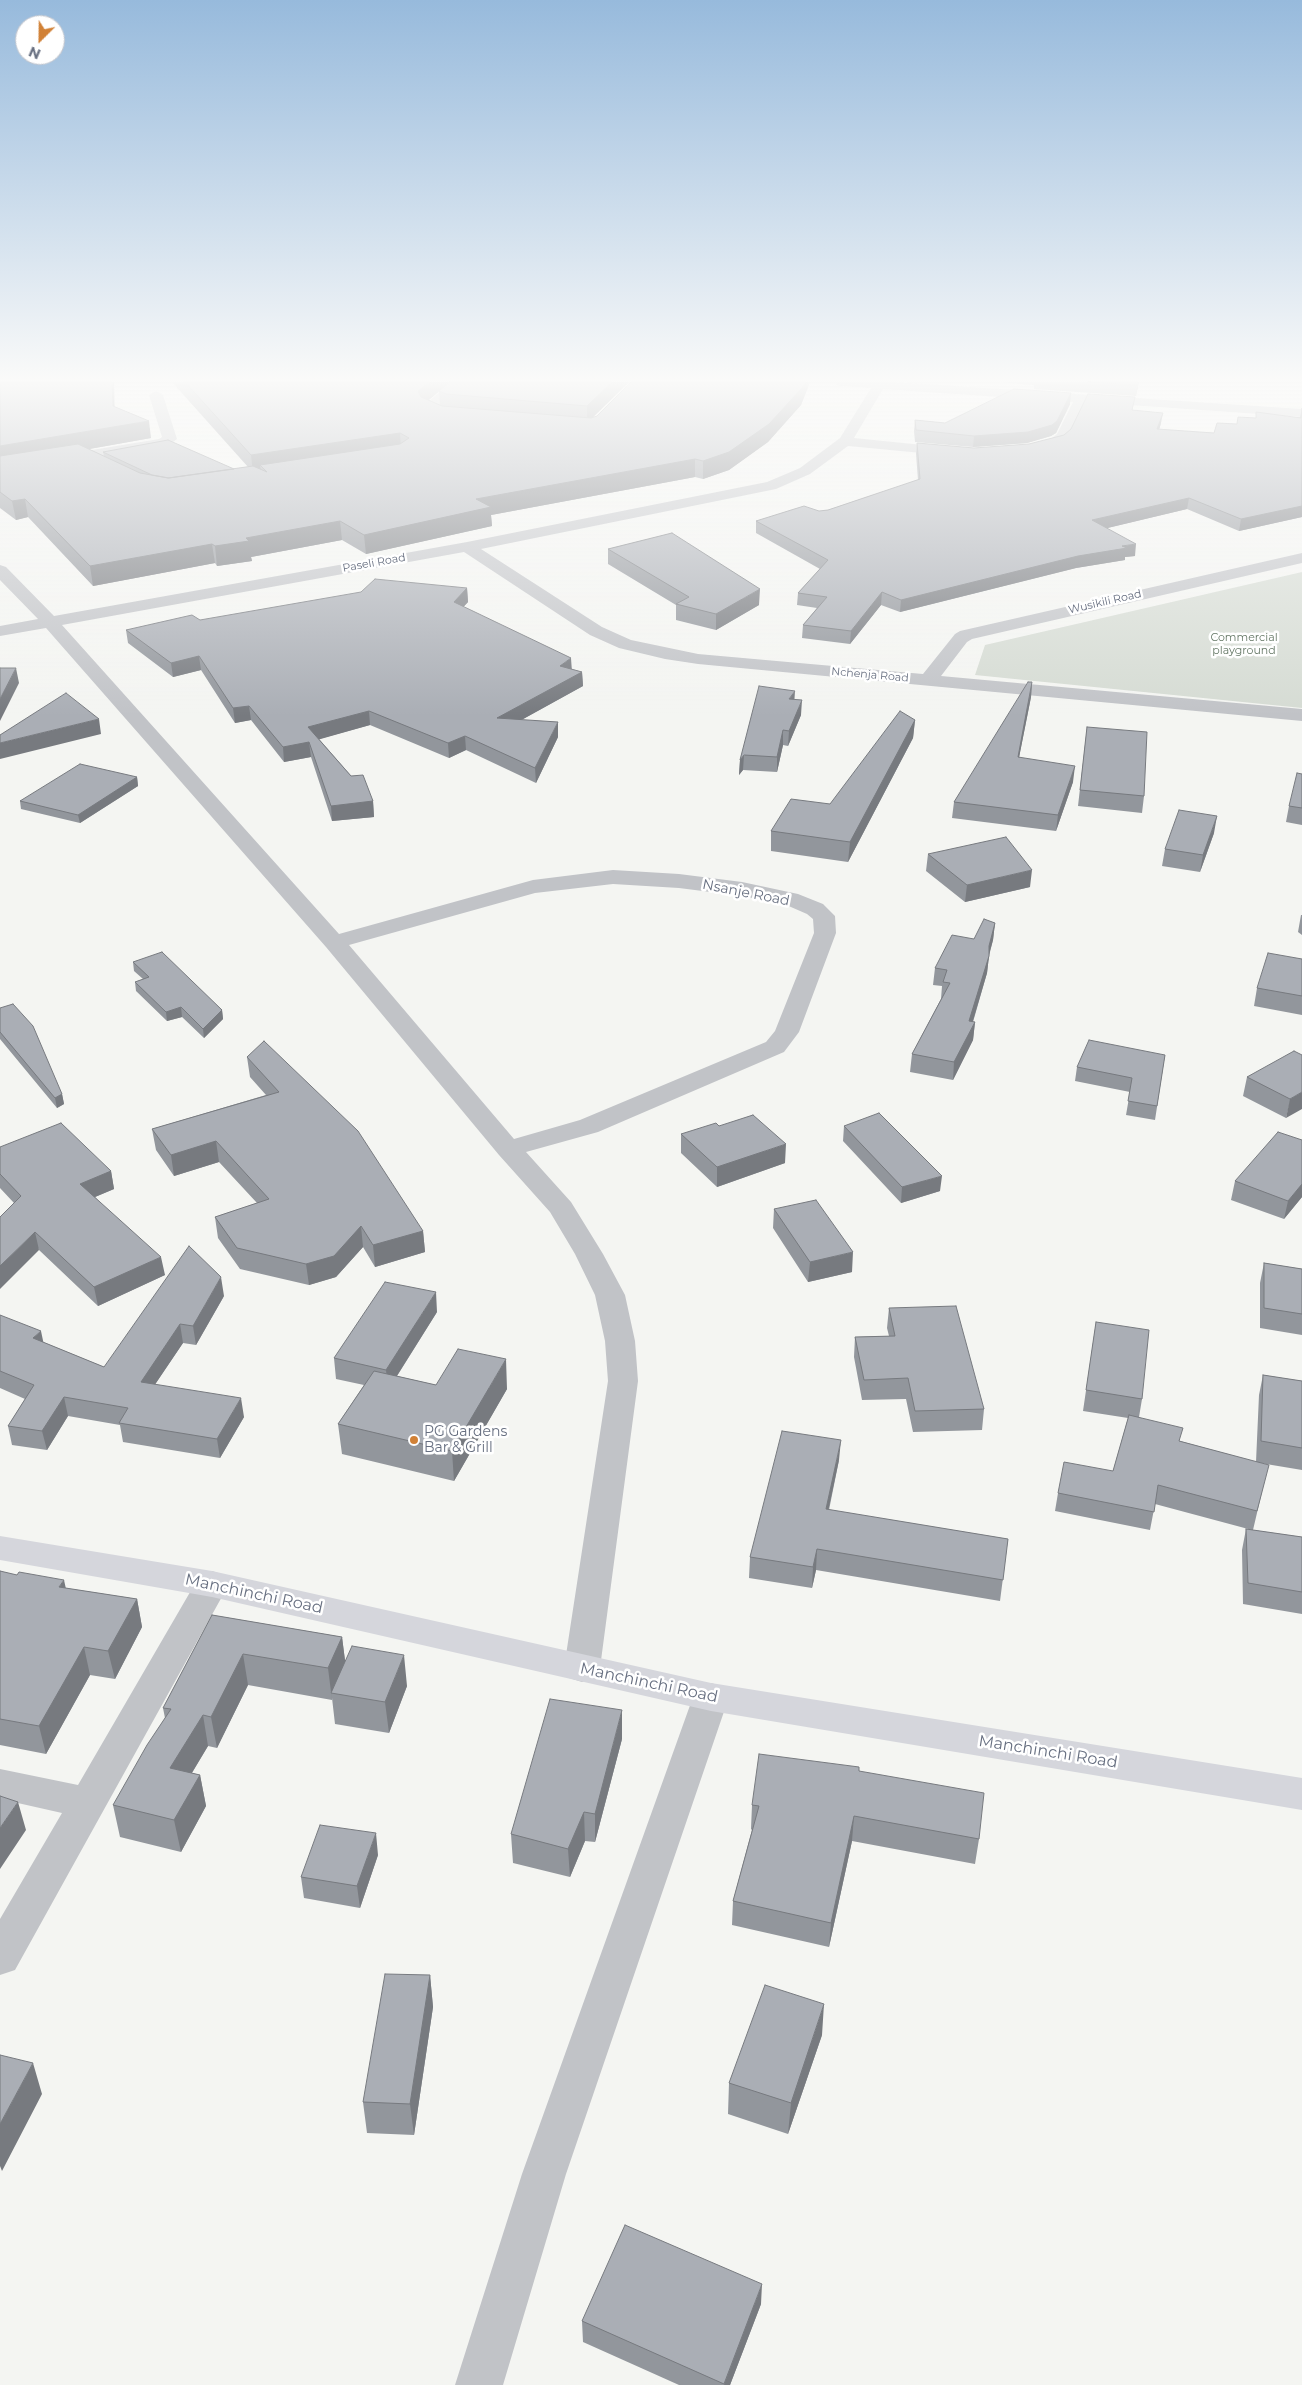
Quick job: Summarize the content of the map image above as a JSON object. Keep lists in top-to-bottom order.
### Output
{
  "streets": {
    "main road": ["Manchinchi Road"],
    "street": [
      "Paseli Road",
      "Wusikili Road",
      "Nchenja Road",
      "Nsanje Road"
    ]
  },
  "crossings": [
    ["Paseli Road", "Nchenja Road"],
    ["Wusikili Road", "Nchenja Road"]
  ],
  "parks": ["Commercial playground"],
  "places": ["PG Gardens Bar & Grill"],
  "north": "bottom left"
}
